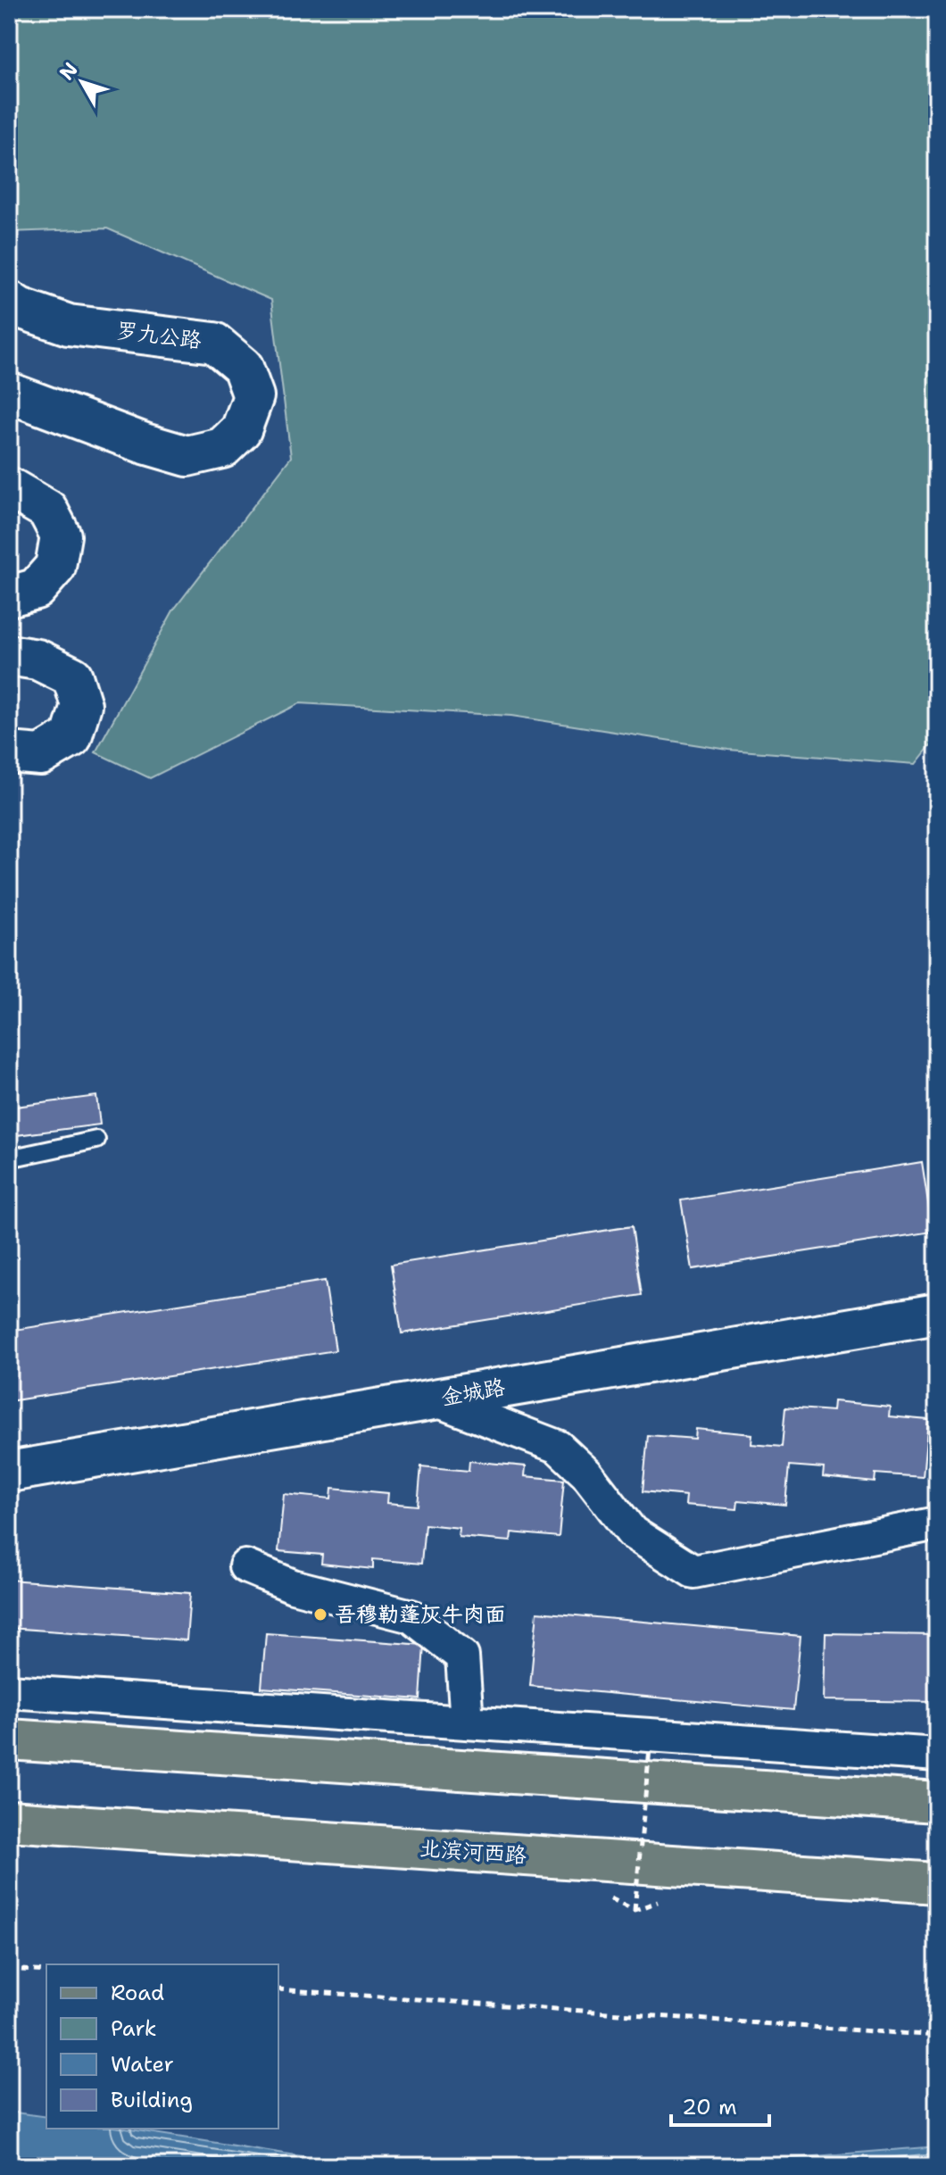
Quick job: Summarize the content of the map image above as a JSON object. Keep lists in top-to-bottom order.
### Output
{
  "streets": {
    "main road": ["北滨河西路"],
    "street": ["罗九公路", "金城路"]
  },
  "places": ["吾穆勒蓬灰牛肉面"],
  "legend": [
    "Road",
    "Park",
    "Water",
    "Building"
  ],
  "scale_bar": "20 m",
  "north": "top left"
}
